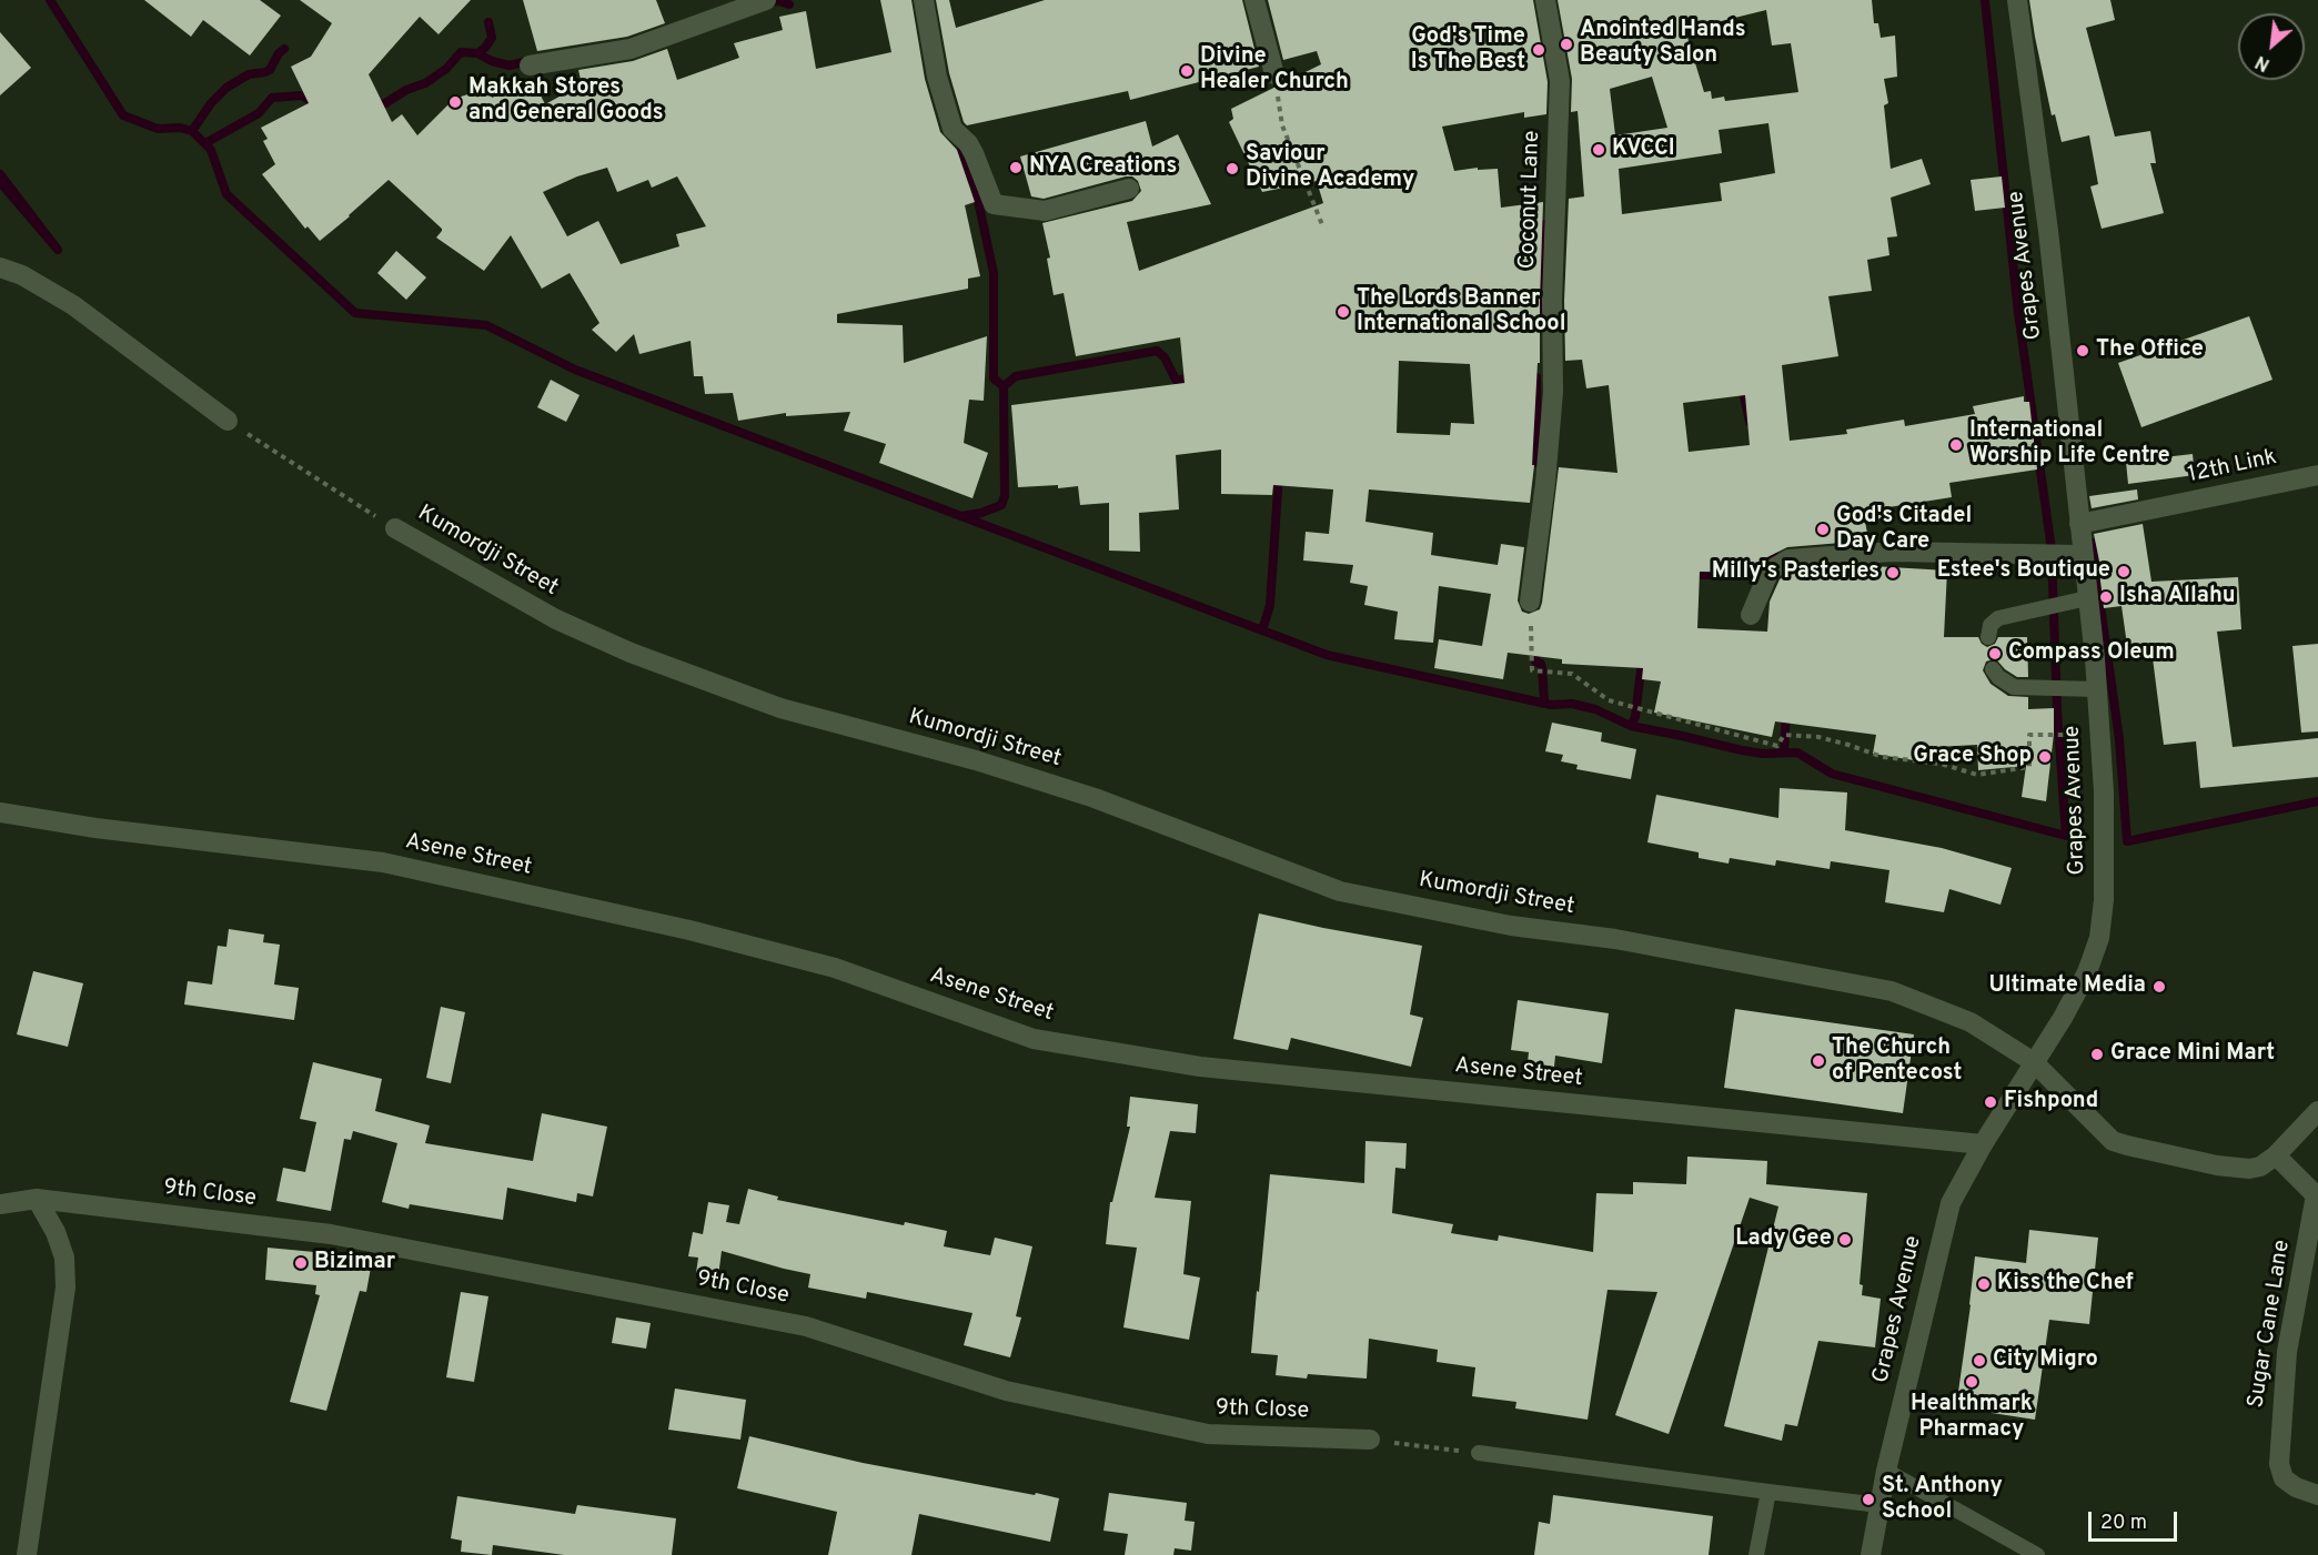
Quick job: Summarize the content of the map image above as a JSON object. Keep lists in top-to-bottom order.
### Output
{
  "streets": {
    "street": [
      "Coconut Lane",
      "Grapes Avenue",
      "12th Link",
      "Kumordji Street",
      "Asene Street",
      "9th Close",
      "Sugar Cane Lane"
    ]
  },
  "crossings": [
    ["Grapes Avenue", "12th Link"],
    ["Grapes Avenue", "Kumordji Street"],
    ["Grapes Avenue", "Asene Street"],
    ["Kumordji Street", "Sugar Cane Lane"]
  ],
  "places": [
    "Anointed Hands Beauty Salon",
    "God's Time Is The Best",
    "Divine Healer Church",
    "Makkah Stores and General Goods",
    "KVCCI",
    "NYA Creations",
    "Saviour Divine Academy",
    "The Lords Banner International School",
    "The Office",
    "International Worship Life Centre",
    "God's Citadel Day Care",
    "Estee's Boutique",
    "Milly's Pasteries",
    "Isha Allahu",
    "Compass Oleum",
    "Grace Shop",
    "Ultimate Media",
    "Grace Mini Mart",
    "The Church of Pentecost",
    "Fishpond",
    "Lady Gee",
    "Bizimar",
    "Kiss the Chef",
    "City Migro",
    "Healthmark Pharmacy",
    "St. Anthony School"
  ],
  "scale_bar": "20 m",
  "north": "bottom left"
}
